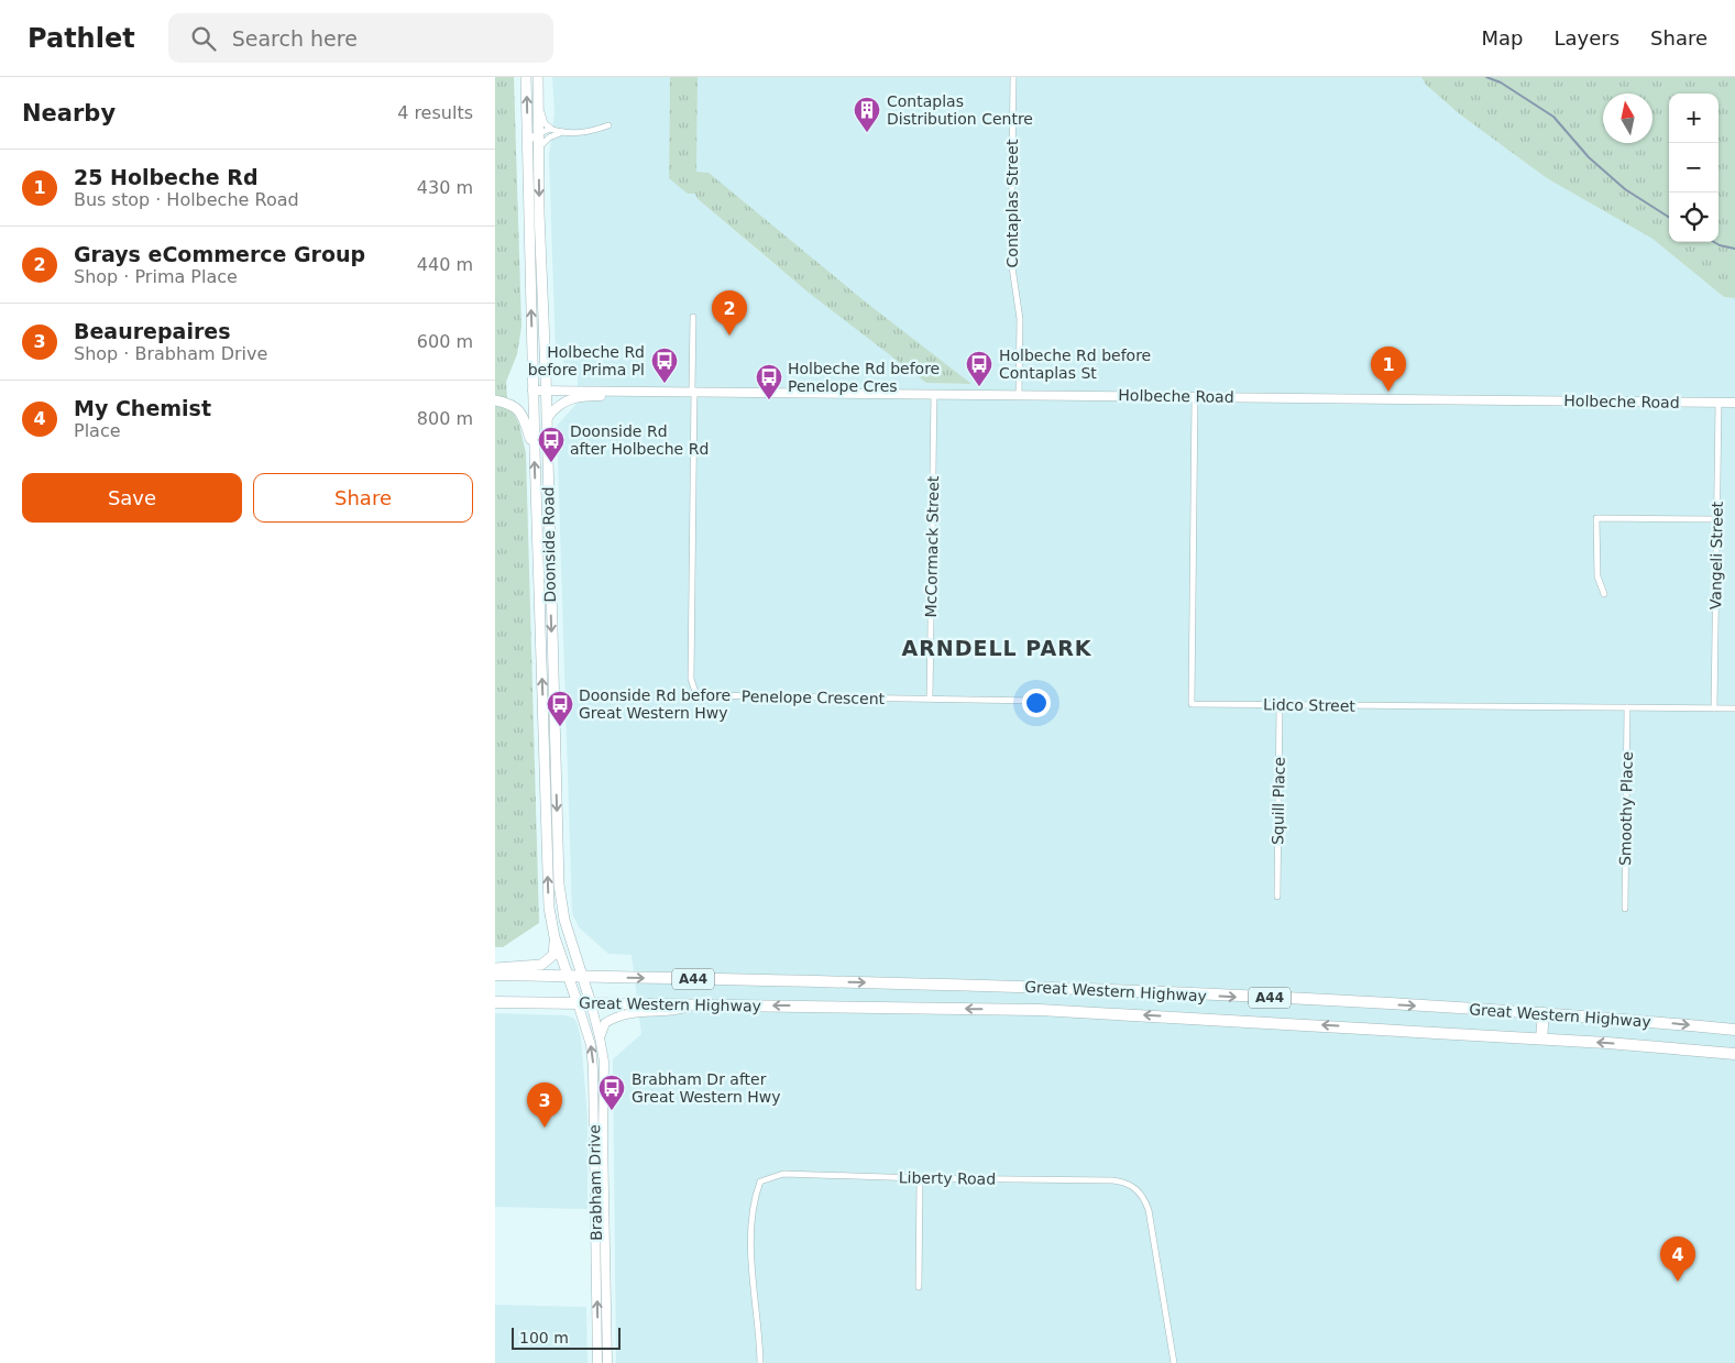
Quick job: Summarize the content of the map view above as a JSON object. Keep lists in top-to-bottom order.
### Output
{
  "streets": {
    "highway": ["A44", "Great Western Highway"],
    "main road": ["Doonside Road"],
    "street": [
      "Contaplas Street",
      "Holbeche Road",
      "McCormack Street",
      "Vangeli Street",
      "Penelope Crescent",
      "Lidco Street",
      "Squill Place",
      "Smoothy Place",
      "Liberty Road",
      "Brabham Drive"
    ]
  },
  "crossings": [
    ["Contaplas Street", "Holbeche Road"],
    ["Holbeche Road", "Doonside Road"],
    ["Holbeche Road", "McCormack Street"],
    ["Holbeche Road", "Vangeli Street"],
    ["Holbeche Road", "Penelope Crescent"],
    ["Holbeche Road", "Lidco Street"],
    ["Doonside Road", "Great Western Highway"],
    ["Doonside Road", "Brabham Drive"],
    ["McCormack Street", "Penelope Crescent"],
    ["Vangeli Street", "Lidco Street"],
    ["Lidco Street", "Squill Place"],
    ["Lidco Street", "Smoothy Place"],
    ["Great Western Highway", "Brabham Drive"]
  ],
  "districts": ["ARNDELL PARK"],
  "places": {
    "building": ["Contaplas Distribution Centre"],
    "bus stop": [
      "Holbeche Rd before Prima Pl",
      "Holbeche Rd before Contaplas St",
      "Holbeche Rd before Penelope Cres",
      "Doonside Rd after Holbeche Rd",
      "Doonside Rd before Great Western Hwy",
      "Brabham Dr after Great Western Hwy"
    ]
  },
  "scale_bar": "100 m",
  "north": "top",
  "page": {
    "header": "Pathlet",
    "search": "Search here",
    "nav": ["Map", "Layers", "Share"],
    "heading": ["Nearby", "4 results"],
    "map_buttons": ["+", "−"],
    "list": [
      {
        "mark": "1",
        "name": "25 Holbeche Rd",
        "note": "Bus stop · Holbeche Road",
        "value": "430 m"
      },
      {
        "mark": "2",
        "name": "Grays eCommerce Group",
        "note": "Shop · Prima Place",
        "value": "440 m"
      },
      {
        "mark": "3",
        "name": "Beaurepaires",
        "note": "Shop · Brabham Drive",
        "value": "600 m"
      },
      {
        "mark": "4",
        "name": "My Chemist",
        "note": "Place",
        "value": "800 m"
      }
    ],
    "pins": [
      "2",
      "1",
      "3",
      "4"
    ],
    "buttons": ["Save", "Share"],
    "scale": "100 m"
  }
}
